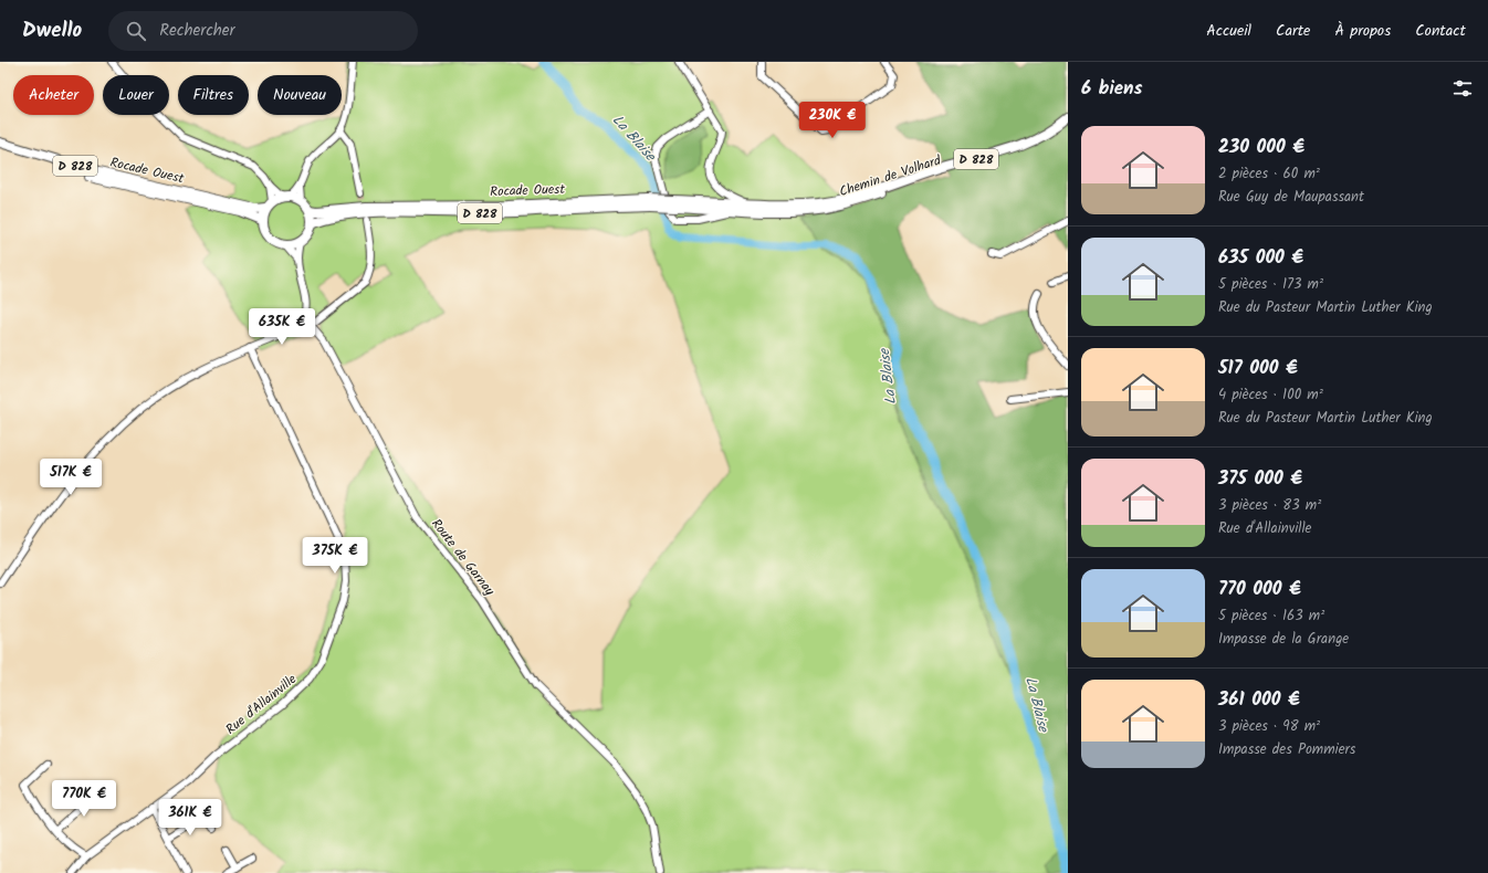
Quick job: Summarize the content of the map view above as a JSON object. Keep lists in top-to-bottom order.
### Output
{
  "streets": {
    "main road": ["D 828", "Rocade Ouest", "Chemin de Volhard"],
    "street": ["Route de Garnay", "Rue d'Allainville"]
  },
  "crossings": [
    ["Rocade Ouest", "Chemin de Volhard"]
  ],
  "water": ["La Blaise"],
  "page": {
    "header": "Dwello",
    "search": "Rechercher",
    "nav": [
      "Accueil",
      "Carte",
      "À propos",
      "Contact"
    ],
    "heading": "6 biens",
    "chip": [
      "Acheter",
      "Louer",
      "Filtres",
      "Nouveau"
    ],
    "price": [
      "230K €",
      "635K €",
      "517K €",
      "375K €",
      "770K €",
      "361K €"
    ],
    "list": [
      {
        "name": "230 000 €",
        "note": "2 pièces · 60 m² · Rue Guy de Maupassant"
      },
      {
        "name": "635 000 €",
        "note": "5 pièces · 173 m² · Rue du Pasteur Martin Luther King"
      },
      {
        "name": "517 000 €",
        "note": "4 pièces · 100 m² · Rue du Pasteur Martin Luther King"
      },
      {
        "name": "375 000 €",
        "note": "3 pièces · 83 m² · Rue d'Allainville"
      },
      {
        "name": "770 000 €",
        "note": "5 pièces · 163 m² · Impasse de la Grange"
      },
      {
        "name": "361 000 €",
        "note": "3 pièces · 98 m² · Impasse des Pommiers"
      }
    ]
  }
}
